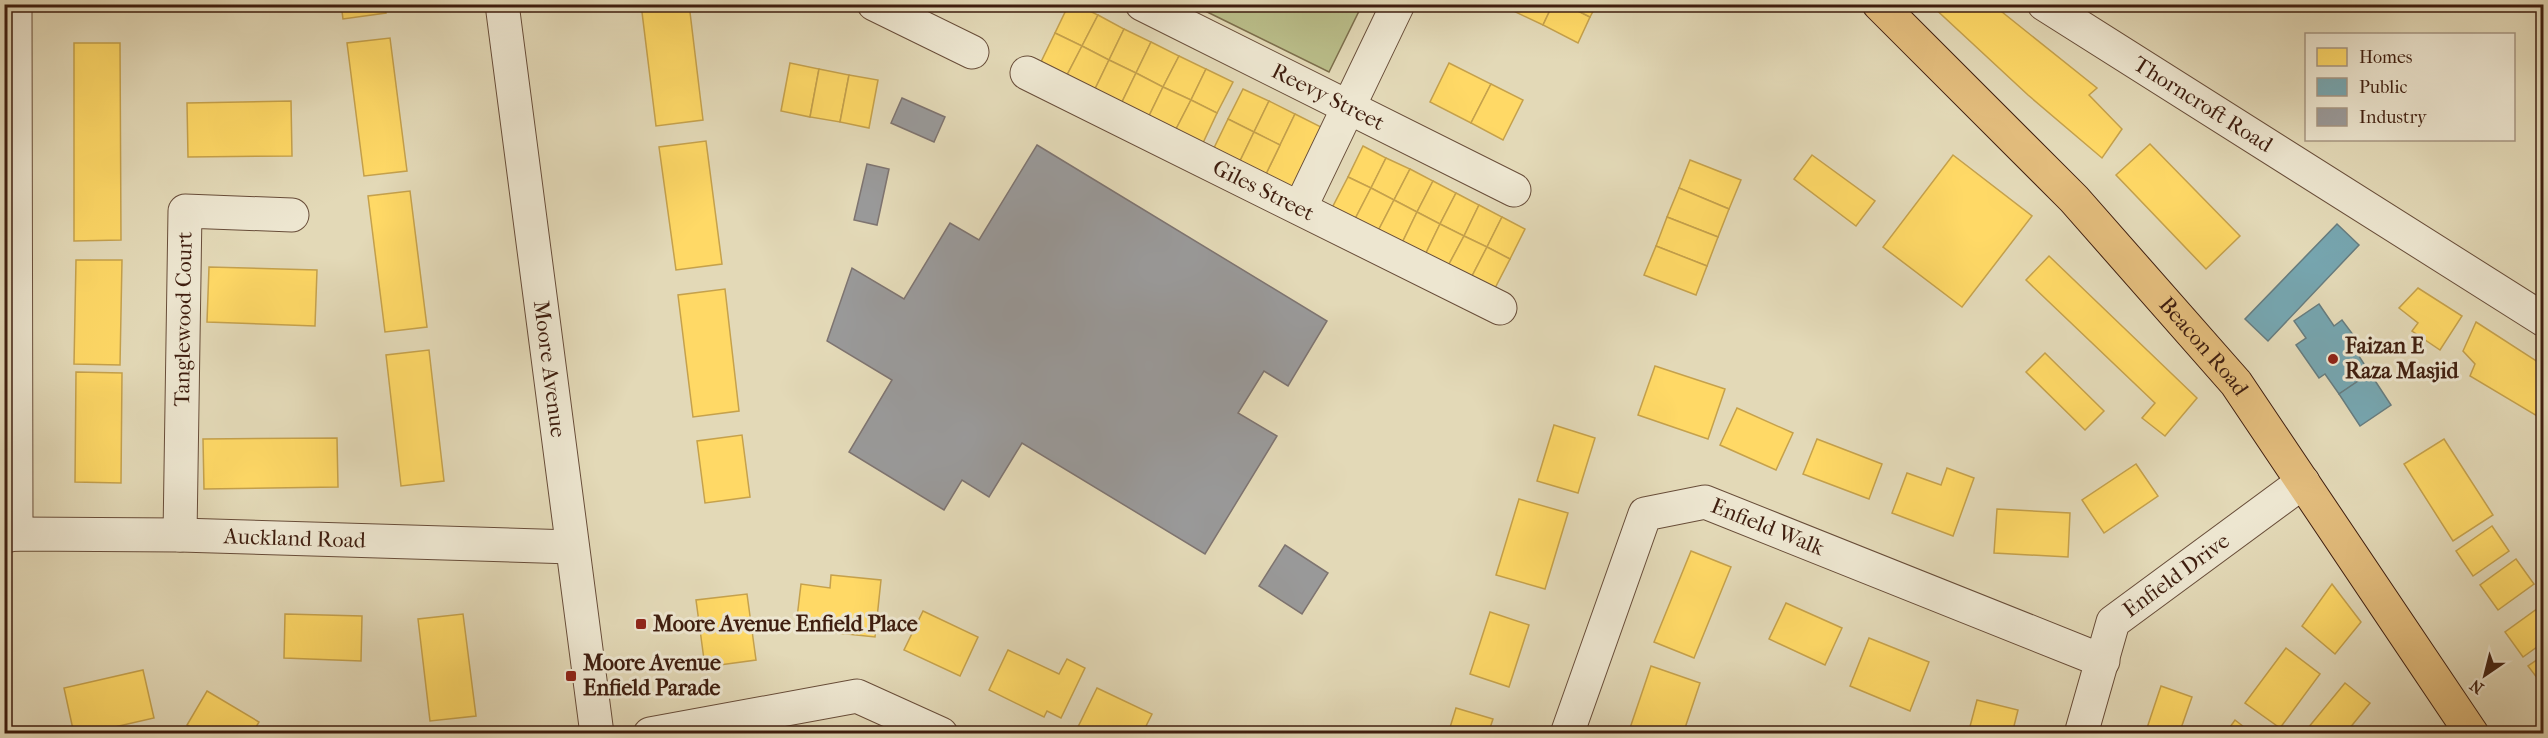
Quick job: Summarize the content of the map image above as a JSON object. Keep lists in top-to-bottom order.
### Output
{
  "streets": {
    "main road": ["Beacon Road"],
    "street": [
      "Reevy Street",
      "Thorncroft Road",
      "Giles Street",
      "Tanglewood Court",
      "Moore Avenue",
      "Enfield Walk",
      "Auckland Road",
      "Enfield Drive"
    ]
  },
  "crossings": [
    ["Tanglewood Court", "Auckland Road"],
    ["Beacon Road", "Enfield Drive"],
    ["Moore Avenue", "Auckland Road"],
    ["Enfield Walk", "Enfield Drive"]
  ],
  "places": {
    "other": ["Faizan E Raza Masjid"],
    "transit": ["Moore Avenue Enfield Place", "Moore Avenue Enfield Parade"]
  },
  "legend": ["Homes", "Public", "Industry"],
  "north": "bottom left"
}
